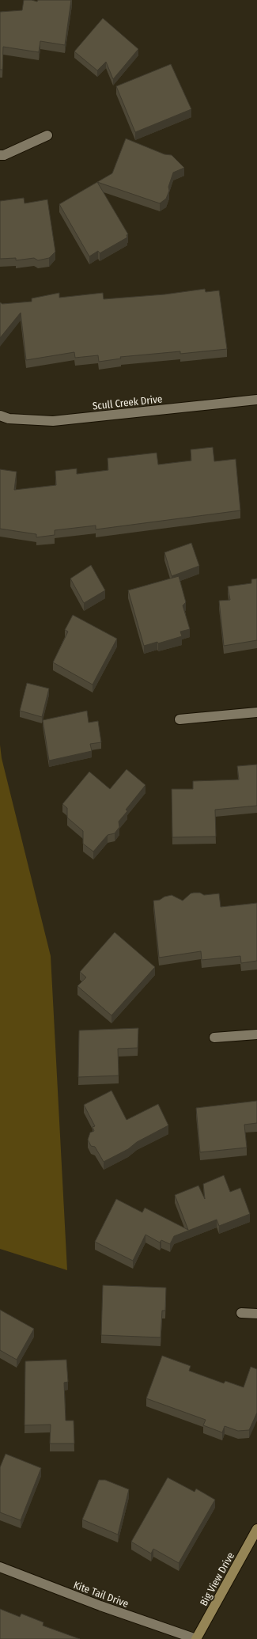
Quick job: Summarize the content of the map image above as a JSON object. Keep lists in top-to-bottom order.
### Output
{
  "streets": {
    "street": ["Scull Creek Drive", "Big View Drive", "Kite Tail Drive"]
  },
  "crossings": [
    ["Big View Drive", "Kite Tail Drive"]
  ]
}
